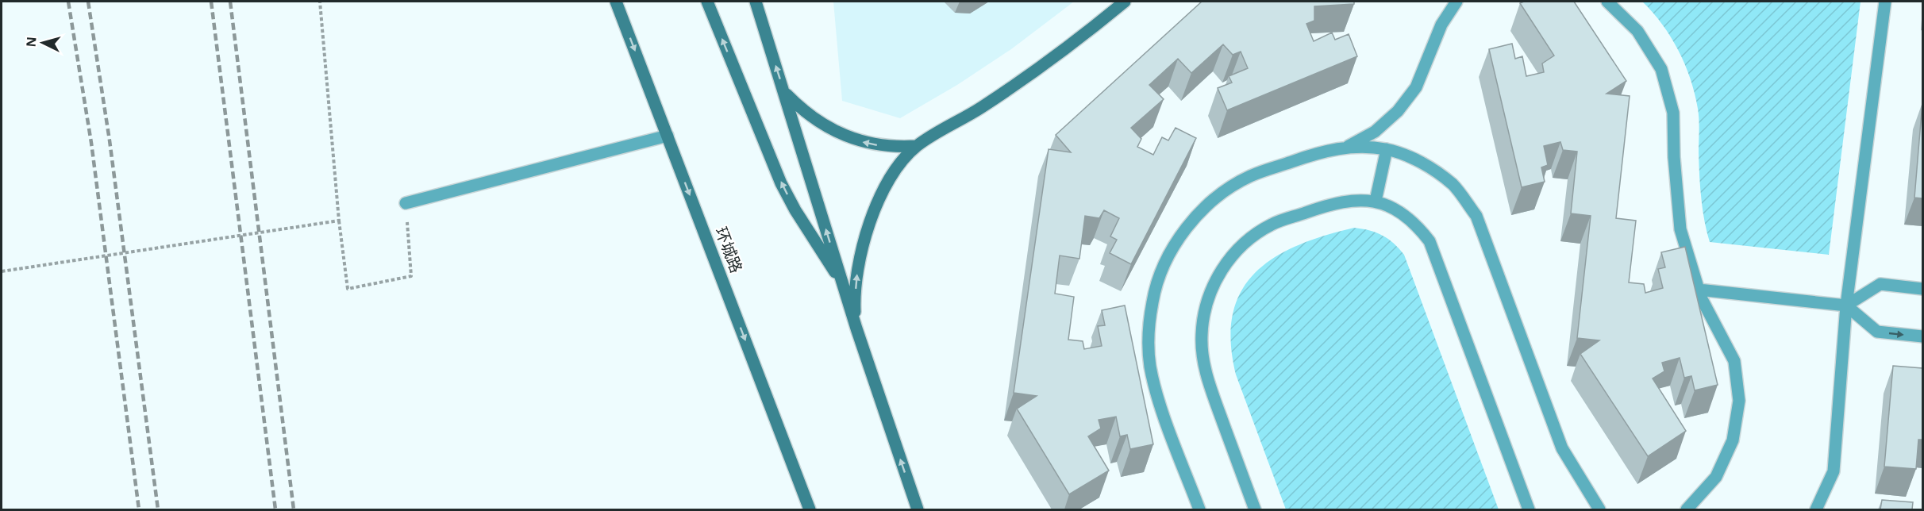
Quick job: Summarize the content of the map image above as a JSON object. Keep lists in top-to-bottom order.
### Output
{
  "streets": {
    "main road": ["环城路"]
  },
  "north": "left"
}
